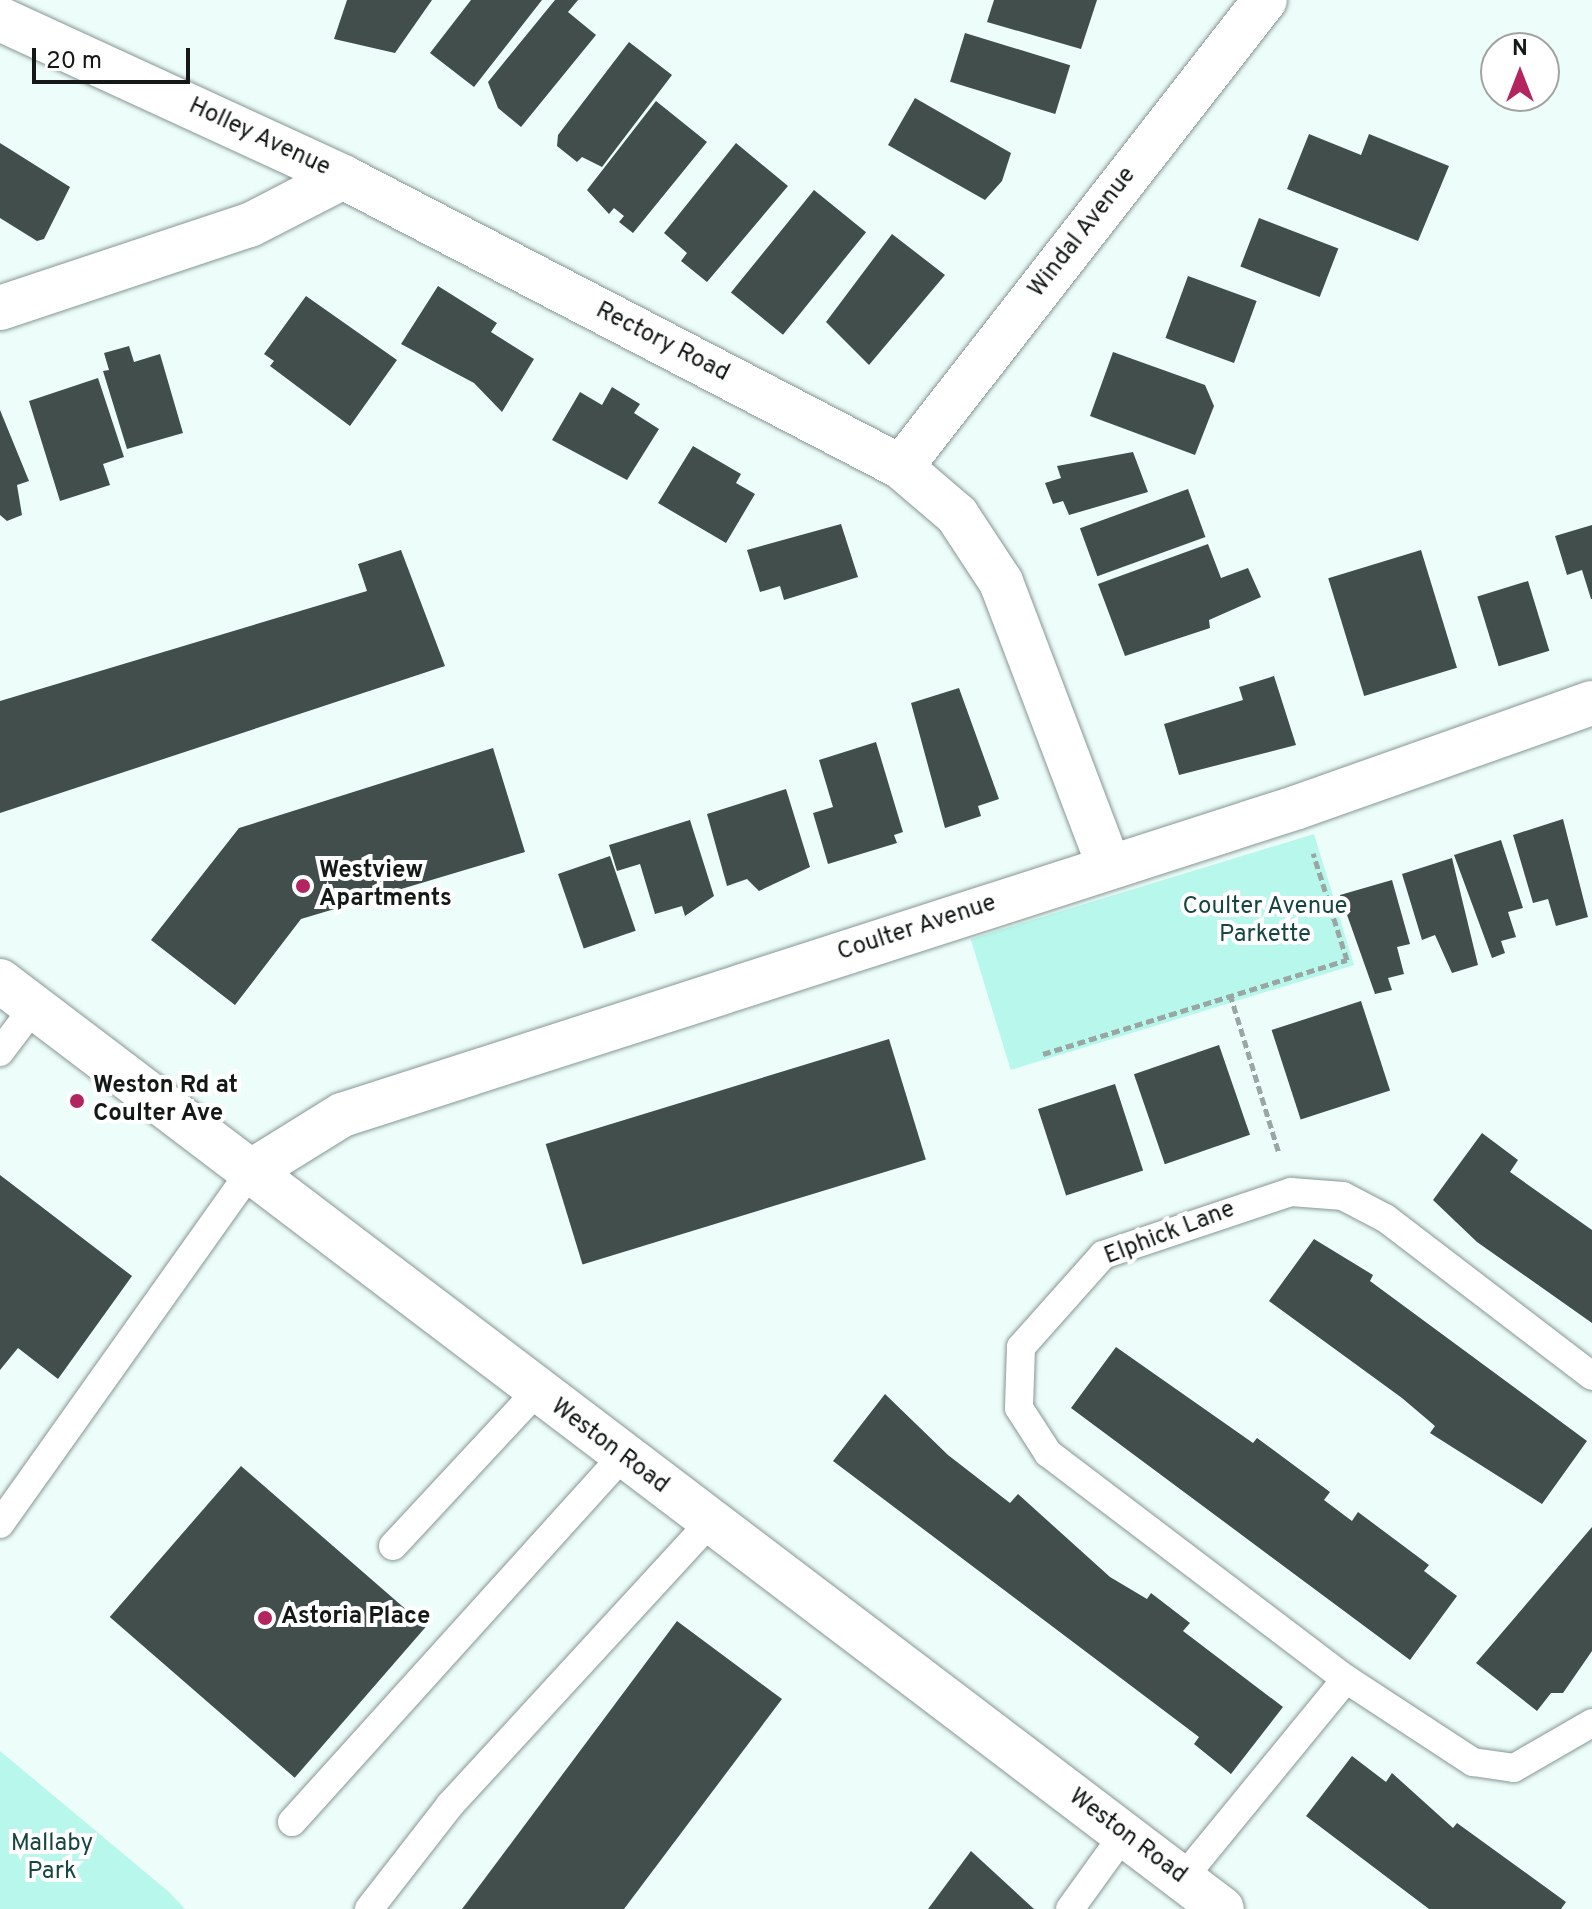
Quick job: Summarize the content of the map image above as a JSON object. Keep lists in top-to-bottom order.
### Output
{
  "streets": {
    "street": [
      "Holley Avenue",
      "Windal Avenue",
      "Rectory Road",
      "Coulter Avenue",
      "Weston Road"
    ],
    "lane": ["Elphick Lane"]
  },
  "crossings": [
    ["Holley Avenue", "Rectory Road"],
    ["Windal Avenue", "Rectory Road"],
    ["Rectory Road", "Coulter Avenue"],
    ["Coulter Avenue", "Weston Road"]
  ],
  "parks": ["Coulter Avenue Parkette", "Mallaby Park"],
  "places": ["Westview Apartments", "Weston Rd at Coulter Ave", "Astoria Place"],
  "scale_bar": "20 m",
  "north": "top"
}
